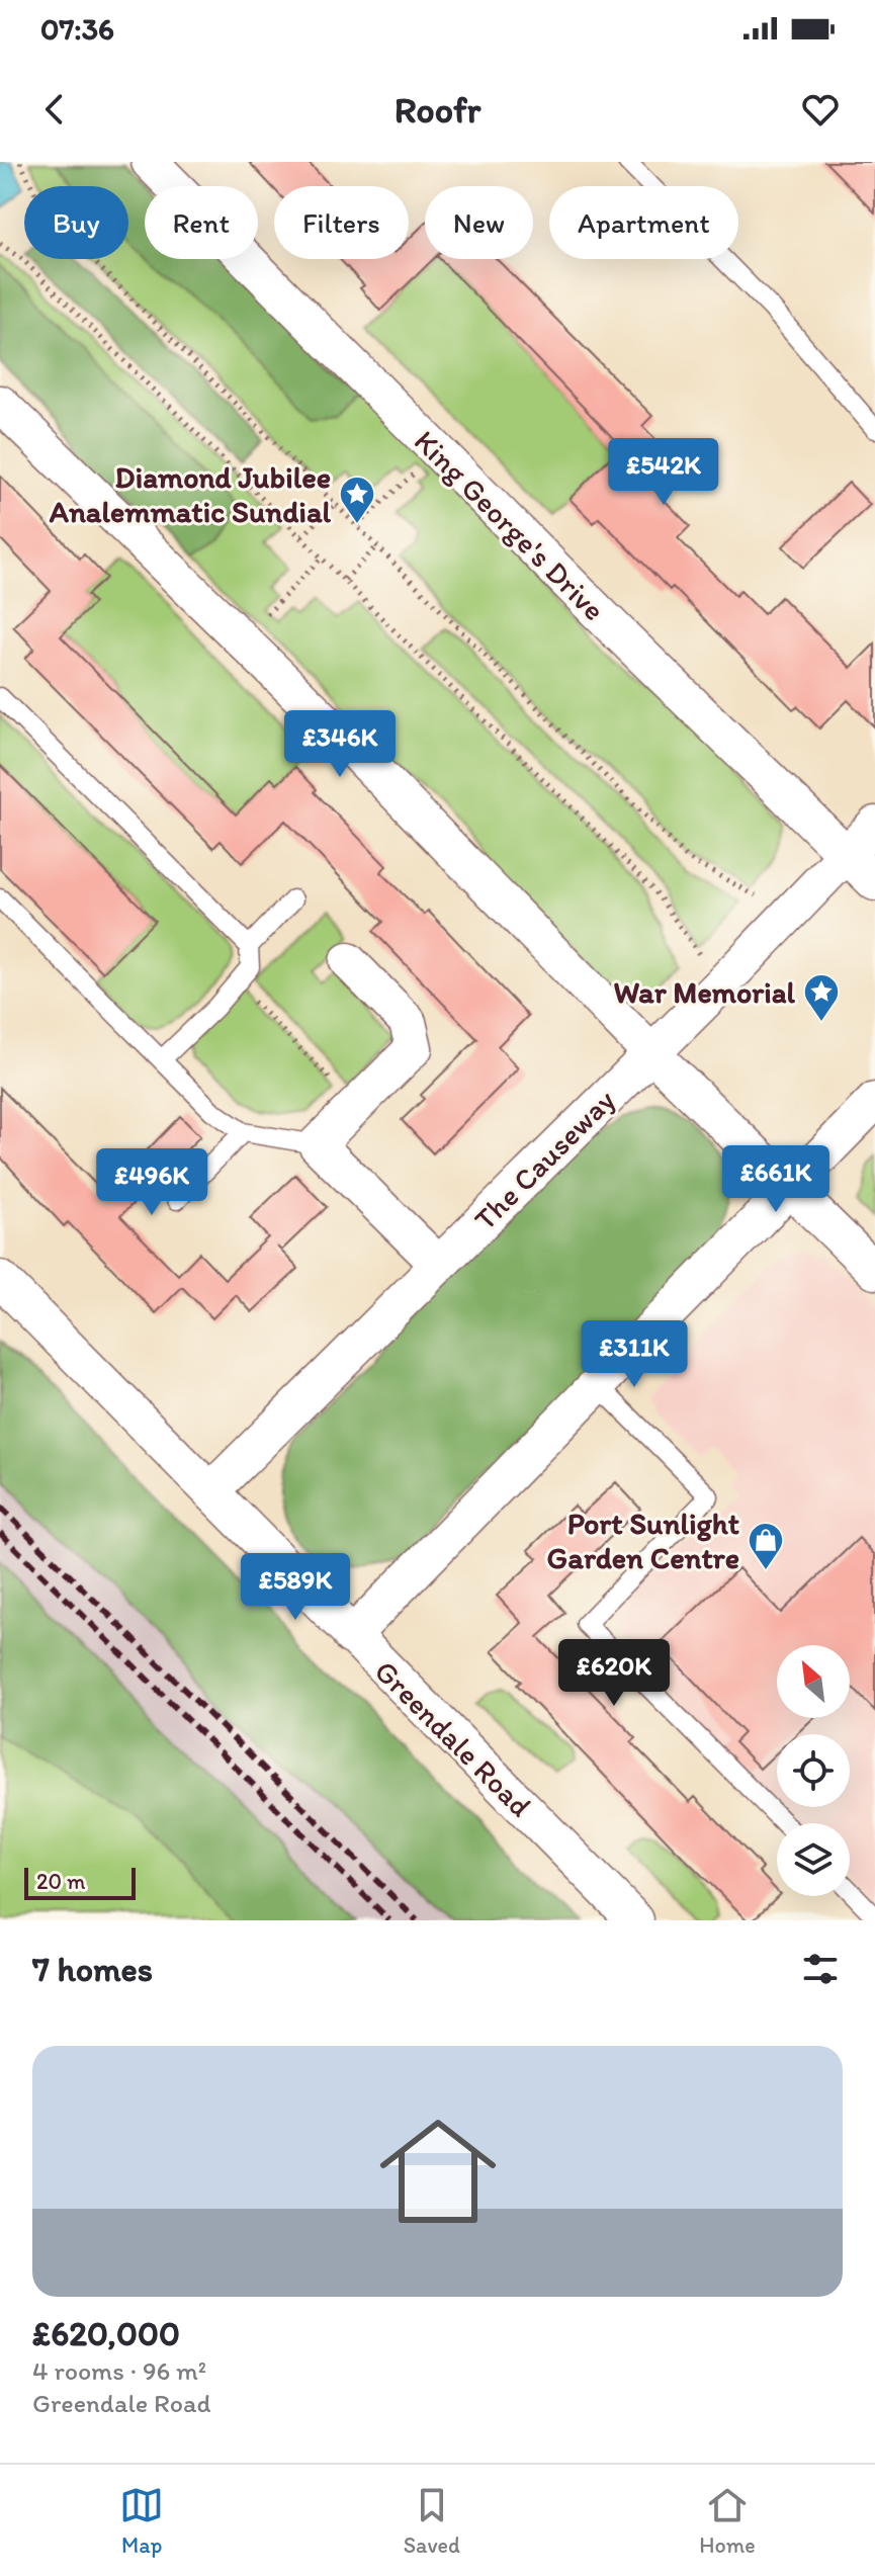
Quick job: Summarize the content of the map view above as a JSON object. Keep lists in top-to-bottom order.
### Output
{
  "streets": {
    "street": ["King George's Drive", "The Causeway", "Greendale Road"]
  },
  "crossings": [
    ["King George's Drive", "The Causeway"],
    ["The Causeway", "Greendale Road"]
  ],
  "places": {
    "place": ["Diamond Jubilee Analemmatic Sundial", "War Memorial"],
    "shop": ["Port Sunlight Garden Centre"]
  },
  "scale_bar": "20 m",
  "north": "top left",
  "page": {
    "status": "07:36",
    "header": "Roofr",
    "chip": [
      "Buy",
      "Rent",
      "Filters",
      "New",
      "Apartment"
    ],
    "price": [
      "£542K",
      "£346K",
      "£661K",
      "£496K",
      "£311K",
      "£589K",
      "£620K"
    ],
    "scale": "20 m",
    "heading": "7 homes",
    "list": [
      {
        "name": "£620,000",
        "note": "4 rooms · 96 m² · Greendale Road"
      }
    ],
    "tabs": ["Map", "Saved", "Home"]
  }
}
